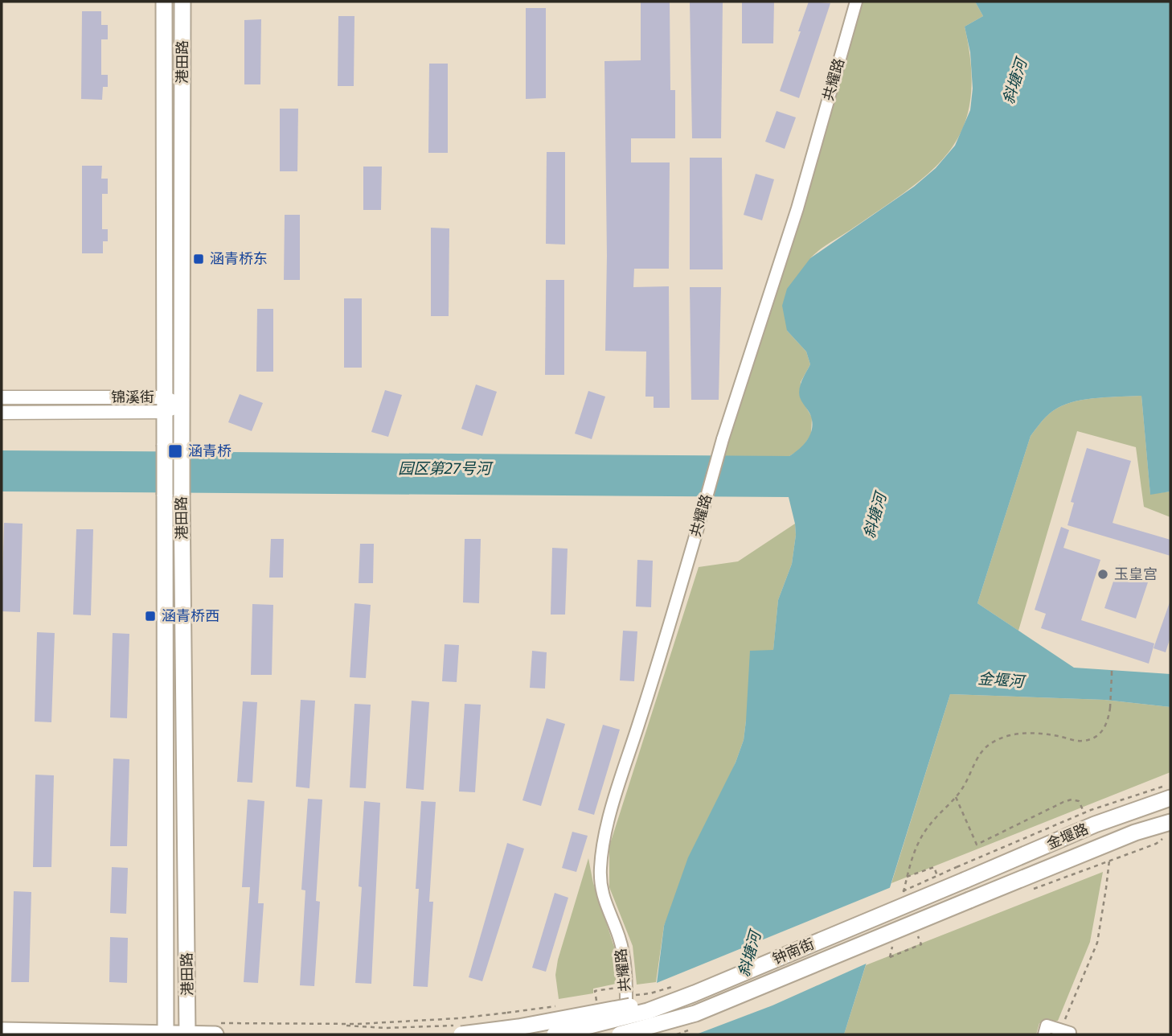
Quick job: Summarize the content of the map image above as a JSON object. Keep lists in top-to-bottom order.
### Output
{
  "streets": {
    "main road": [
      "港田路",
      "锦溪街",
      "金堰路",
      "钟南街"
    ],
    "street": ["共耀路"]
  },
  "crossings": [
    ["港田路", "锦溪街"],
    ["金堰路", "钟南街"]
  ],
  "water": ["斜塘河", "园区第27号河", "金堰河"],
  "places": {
    "transit": ["涵青桥东", "涵青桥", "涵青桥西"],
    "other": ["玉皇宫"]
  }
}
